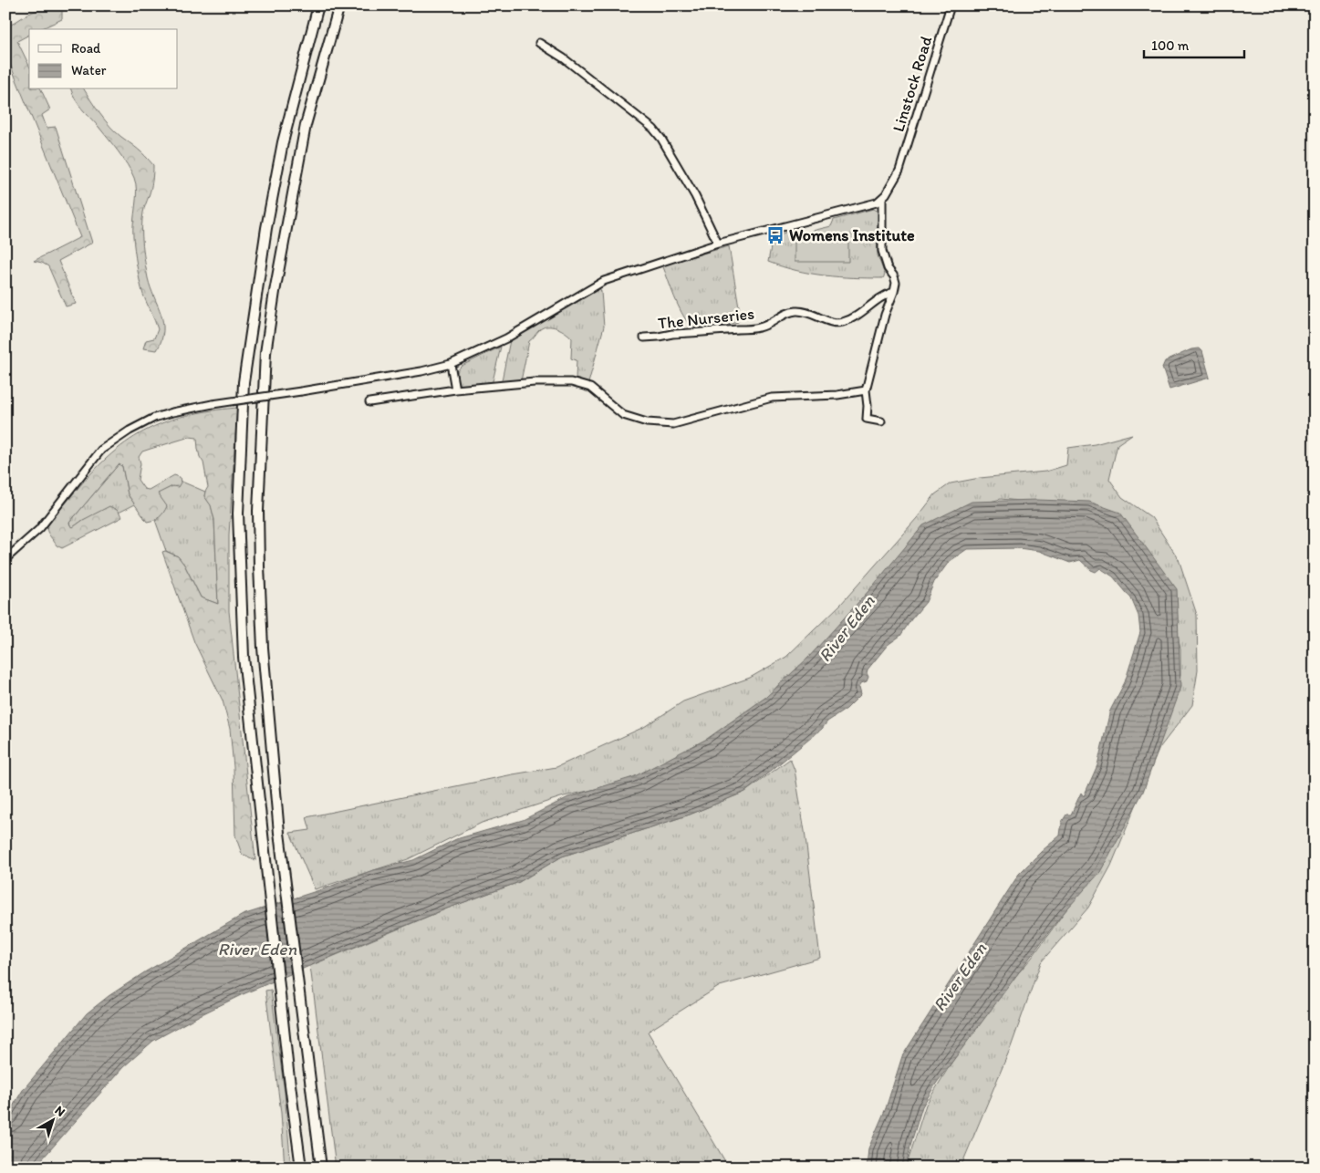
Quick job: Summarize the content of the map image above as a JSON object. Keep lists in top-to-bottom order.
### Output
{
  "streets": {
    "street": ["Linstock Road", "The Nurseries"]
  },
  "water": ["River Eden"],
  "places": {
    "bus stop": ["Womens Institute"]
  },
  "legend": ["Road", "Water"],
  "scale_bar": "100 m",
  "north": "top right"
}
